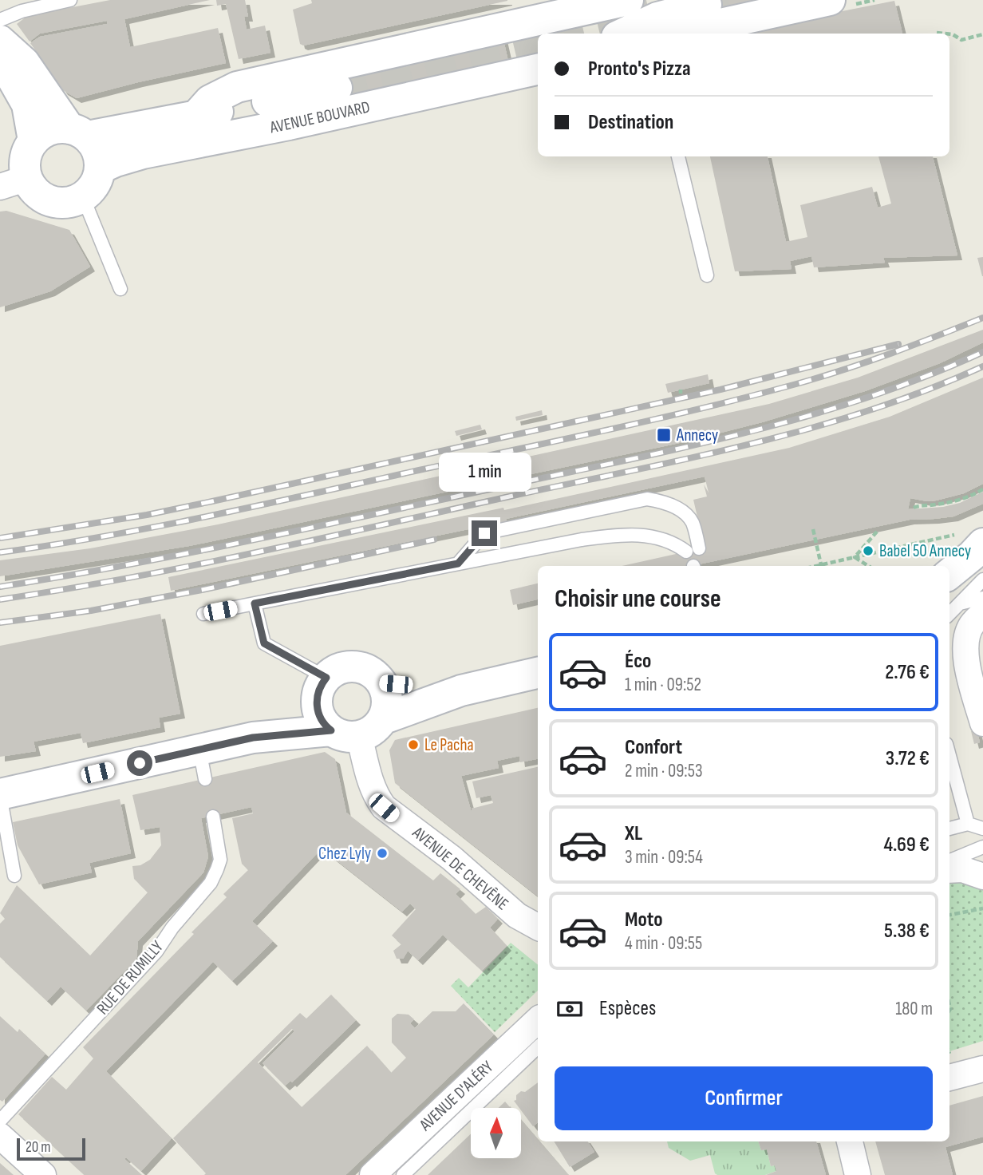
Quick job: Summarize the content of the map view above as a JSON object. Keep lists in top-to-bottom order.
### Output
{
  "streets": {
    "main road": ["AVENUE BOUVARD"],
    "street": ["AVENUE DE CHEVÊNE", "AVENUE D'ALÉRY"],
    "lane": ["RUE DE RUMILLY"]
  },
  "places": {
    "transit": ["Annecy"],
    "other": ["Babel 50 Annecy", "Le Pacha", "Chez Lyly"]
  },
  "scale_bar": "20 m",
  "north": "top",
  "page": {
    "banner": ["Pronto's Pizza", "Destination"],
    "bubble": "1 min",
    "heading": "Choisir une course",
    "list": [
      {
        "name": "Éco",
        "note": "1 min · 09:52",
        "value": "2.76 €"
      },
      {
        "name": "Confort",
        "note": "2 min · 09:53",
        "value": "3.72 €"
      },
      {
        "name": "XL",
        "note": "3 min · 09:54",
        "value": "4.69 €"
      },
      {
        "name": "Moto",
        "note": "4 min · 09:55",
        "value": "5.38 €"
      }
    ],
    "pay": ["Espèces", "180 m"],
    "buttons": "Confirmer",
    "scale": "20 m"
  }
}
